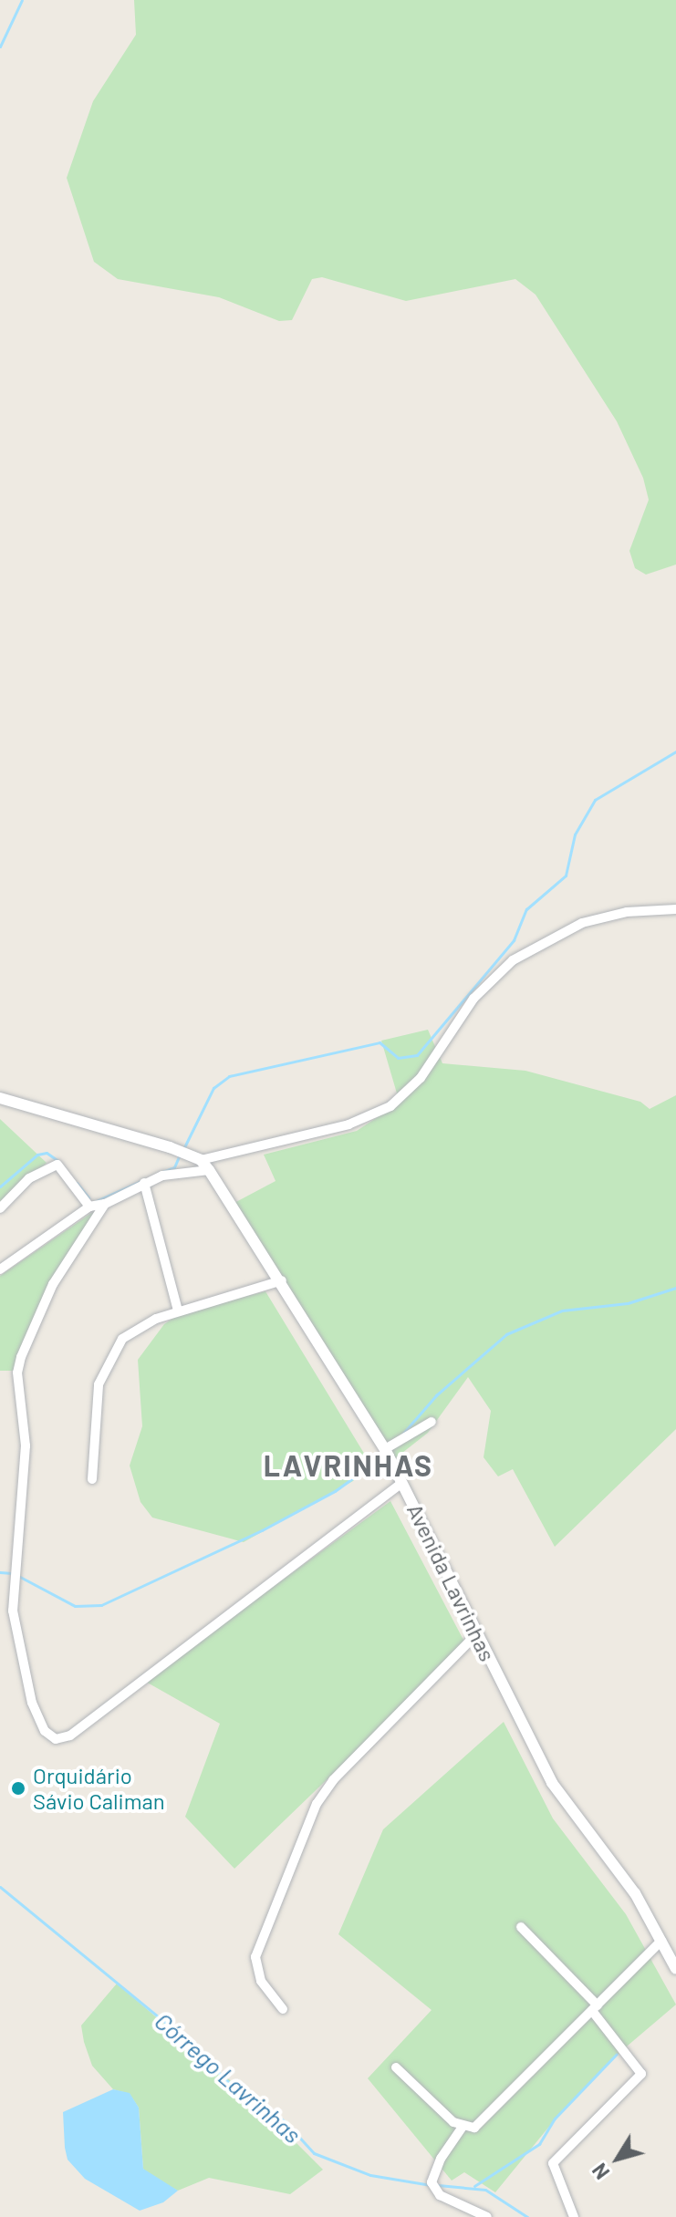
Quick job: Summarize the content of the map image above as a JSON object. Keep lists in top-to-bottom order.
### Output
{
  "streets": {
    "street": ["Avenida Lavrinhas"]
  },
  "districts": ["LAVRINHAS"],
  "water": ["Córrego Lavrinhas"],
  "places": ["Orquidário Sávio Caliman"],
  "north": "bottom left"
}
